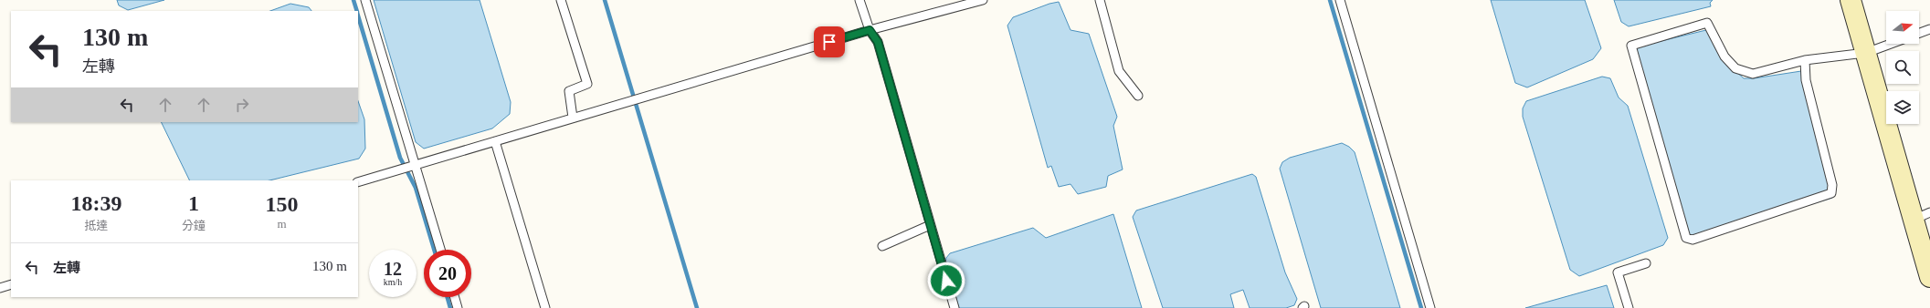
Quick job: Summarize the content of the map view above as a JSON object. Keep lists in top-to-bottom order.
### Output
{
  "north": "right",
  "page": {
    "turn": ["130 m", "左轉"],
    "eta": [
      "18:39",
      "抵達",
      "1",
      "分鐘",
      "150",
      "m"
    ],
    "list": [
      {
        "name": "左轉",
        "value": "130 m"
      }
    ],
    "speed": "12 km/h",
    "limit": "20"
  }
}
